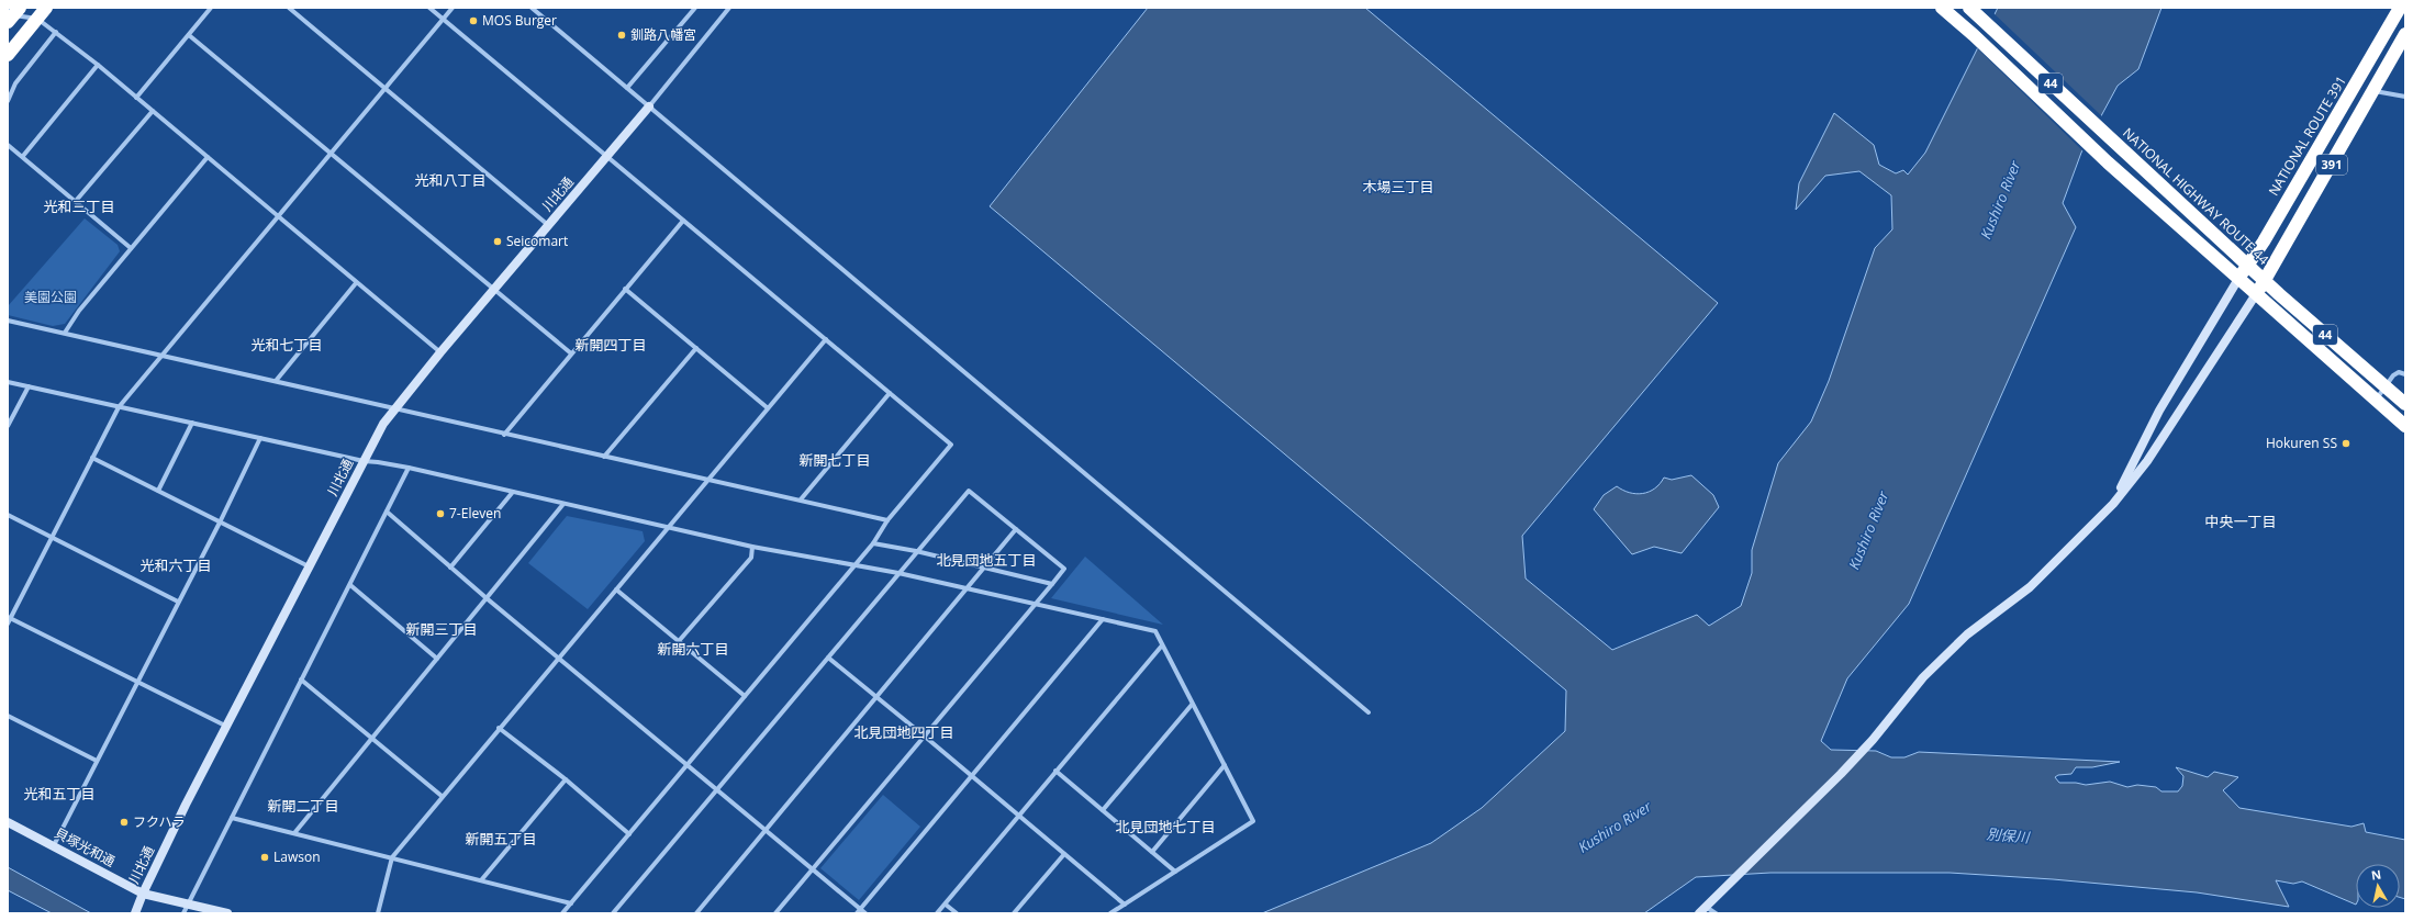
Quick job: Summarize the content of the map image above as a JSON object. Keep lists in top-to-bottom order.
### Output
{
  "streets": {
    "highway": [
      "44",
      "NATIONAL ROUTE 391",
      "391",
      "NATIONAL HIGHWAY ROUTE 44"
    ],
    "street": ["川北通", "貝塚光和通"]
  },
  "crossings": [
    ["44", "NATIONAL ROUTE 391"],
    ["44", "391"],
    ["NATIONAL ROUTE 391", "NATIONAL HIGHWAY ROUTE 44"],
    ["391", "NATIONAL HIGHWAY ROUTE 44"],
    ["川北通", "貝塚光和通"]
  ],
  "districts": [
    "光和八丁目",
    "木場三丁目",
    "光和三丁目",
    "光和七丁目",
    "新開四丁目",
    "新開七丁目",
    "中央一丁目",
    "北見団地五丁目",
    "光和六丁目",
    "新開三丁目",
    "新開六丁目",
    "北見団地四丁目",
    "光和五丁目",
    "新開二丁目",
    "北見団地七丁目",
    "新開五丁目"
  ],
  "water": ["Kushiro River", "別保川"],
  "parks": ["美園公園"],
  "places": [
    "MOS Burger",
    "釧路八幡宮",
    "Seicomart",
    "Hokuren SS",
    "7-Eleven",
    "フクハラ",
    "Lawson"
  ],
  "north": "top"
}
